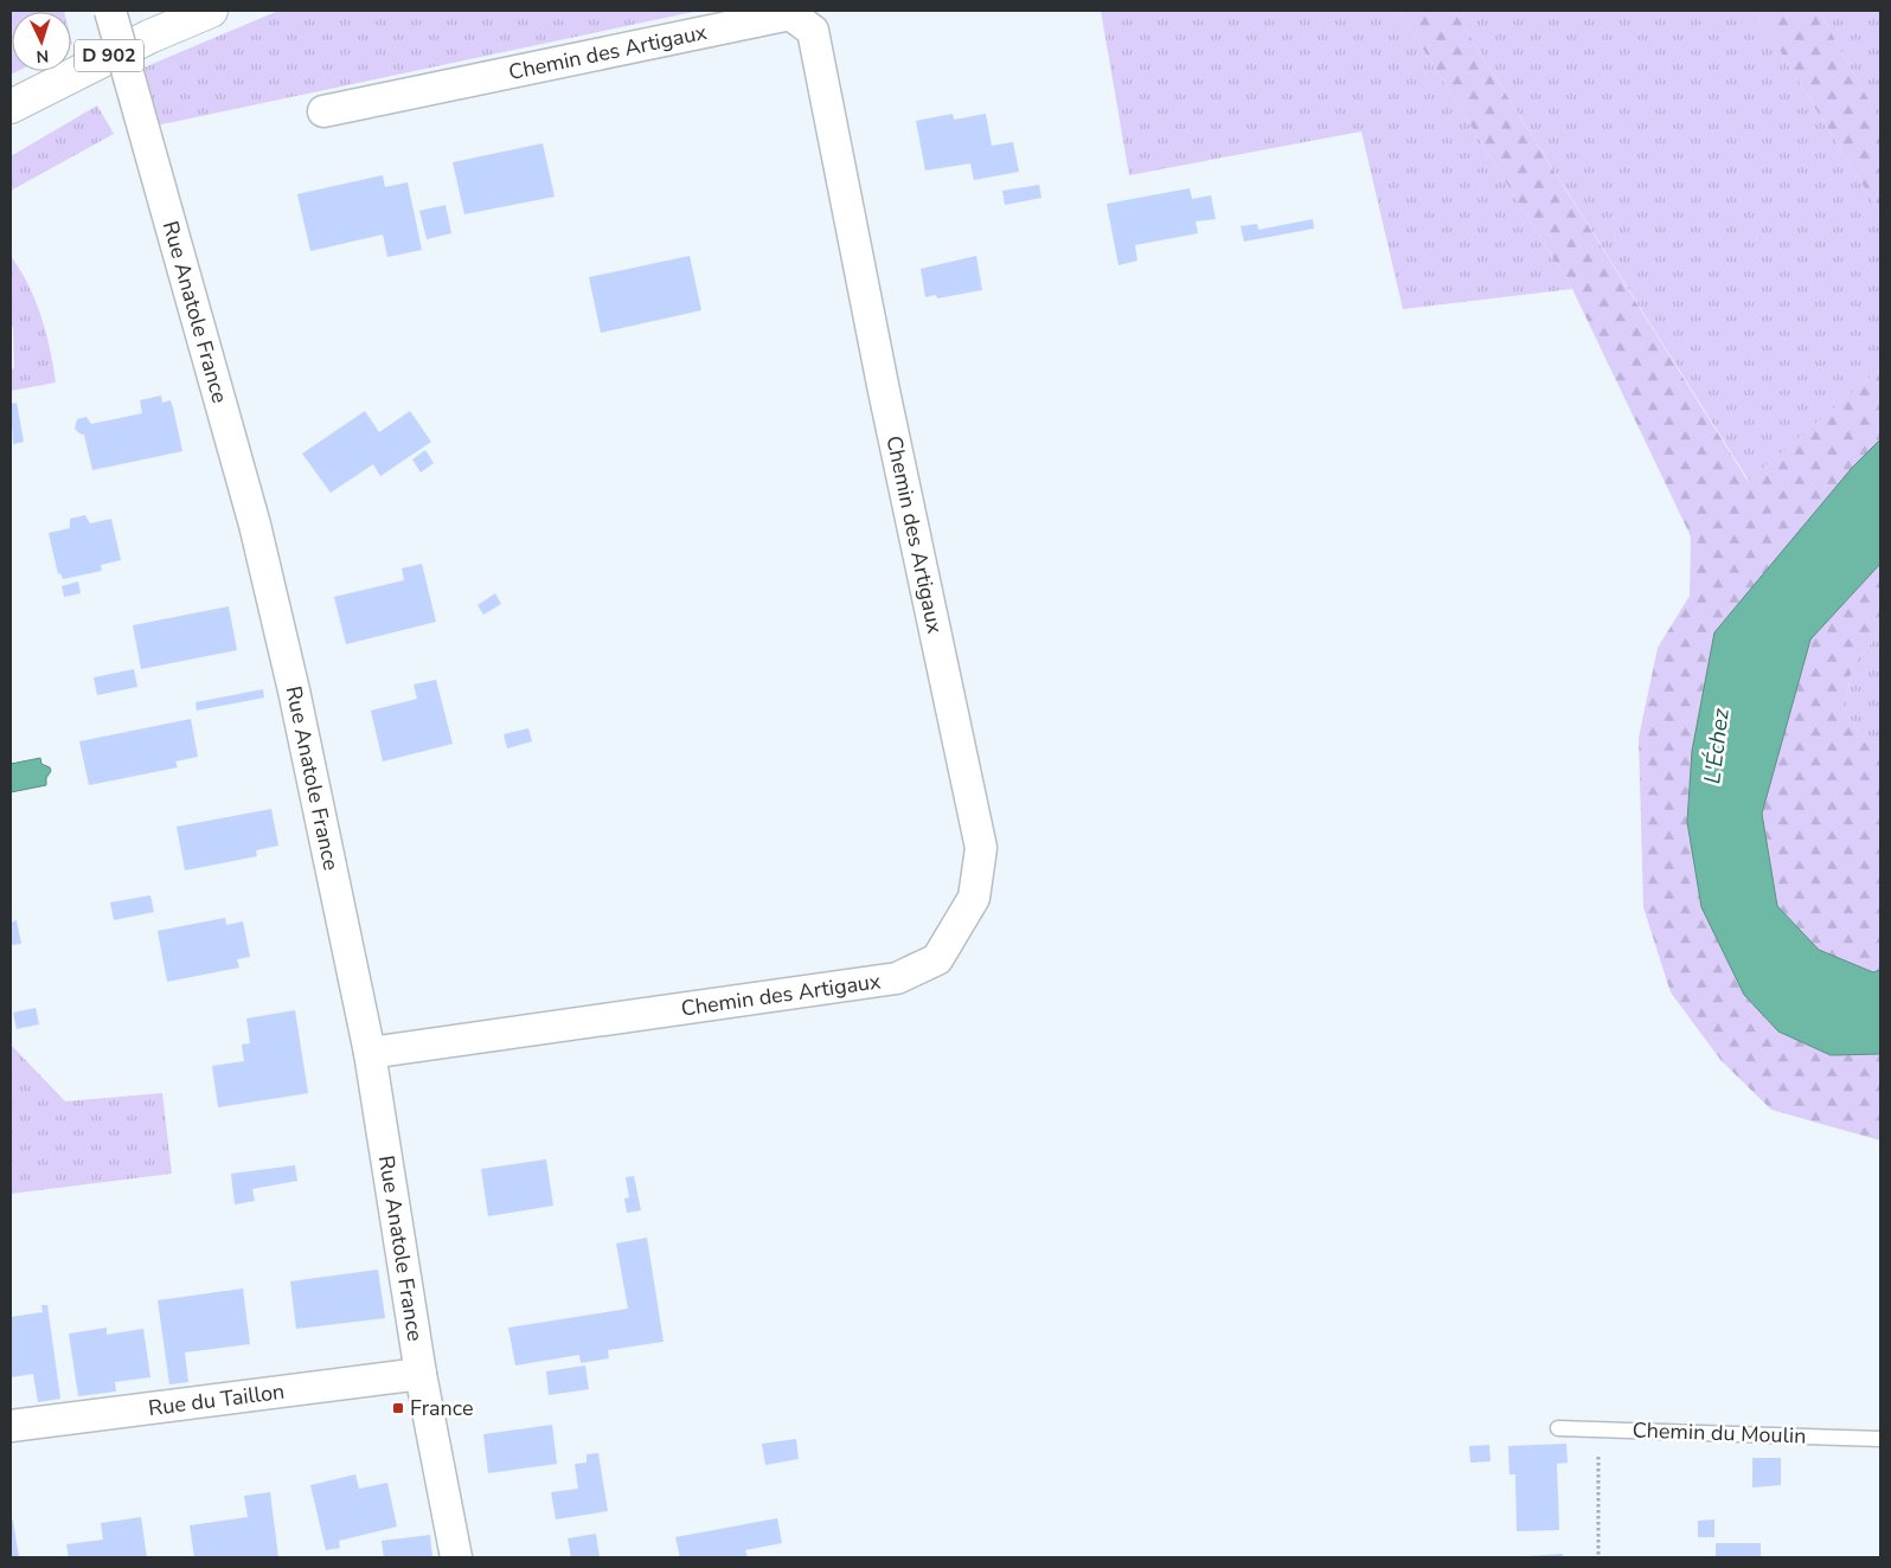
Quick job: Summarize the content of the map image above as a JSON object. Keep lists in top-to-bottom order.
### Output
{
  "streets": {
    "main road": ["D 902"],
    "street": ["Chemin des Artigaux", "Rue Anatole France", "Rue du Taillon"],
    "lane": ["Chemin du Moulin"]
  },
  "crossings": [
    ["Chemin des Artigaux", "Rue Anatole France"],
    ["Rue Anatole France", "Rue du Taillon"]
  ],
  "water": ["L'Échez"],
  "places": {
    "transit": ["France"]
  },
  "north": "bottom"
}
